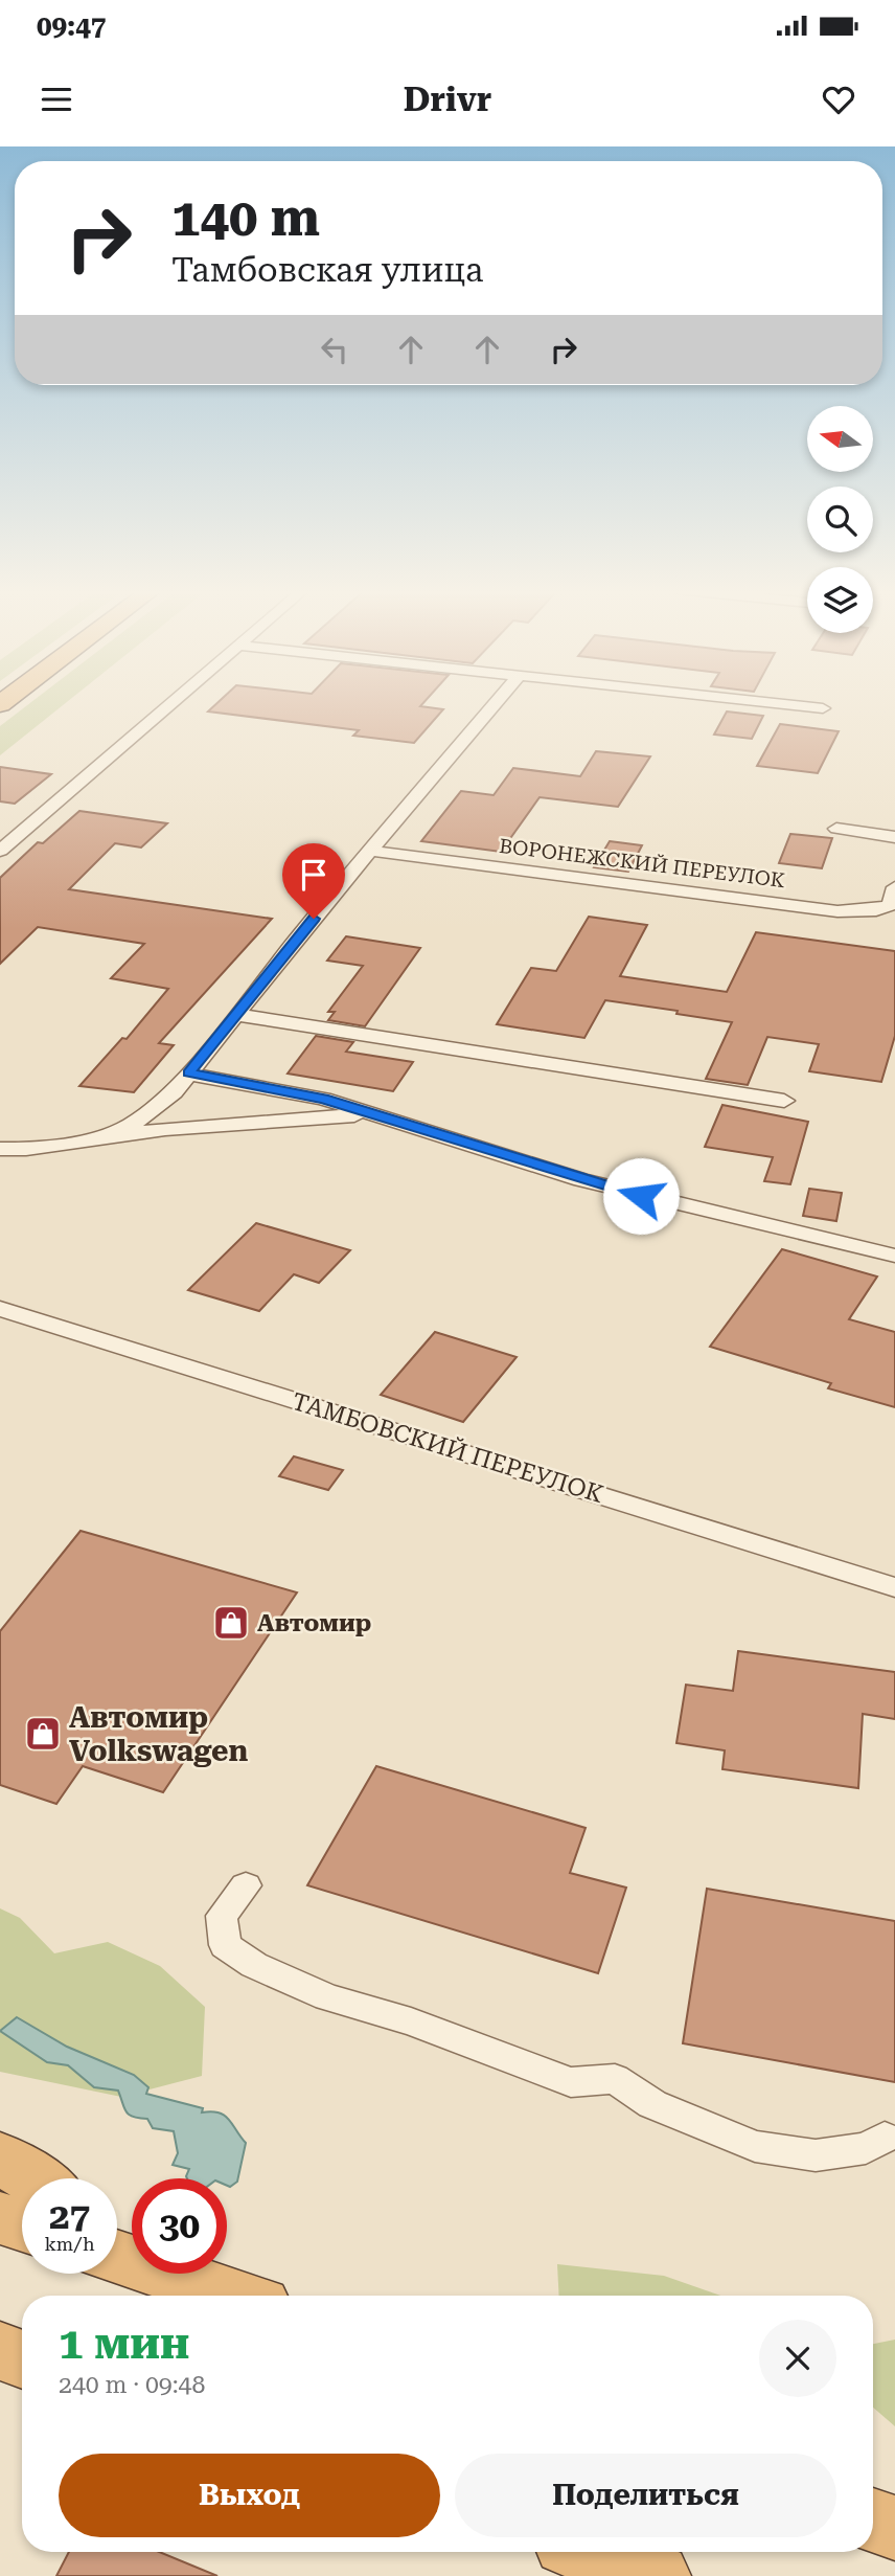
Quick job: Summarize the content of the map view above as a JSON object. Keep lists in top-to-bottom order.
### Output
{
  "streets": {
    "street": ["ВОРОНЕЖСКИЙ ПЕРЕУЛОК", "ТАМБОВСКИЙ ПЕРЕУЛОК"]
  },
  "places": {
    "shop": ["Автомир", "Автомир Volkswagen"]
  },
  "north": "left",
  "page": {
    "status": "09:47",
    "header": "Drivr",
    "turn": ["140 m", "Тамбовская улица"],
    "speed": "27 km/h",
    "limit": "30",
    "heading": ["1 мин", "240 m · 09:48"],
    "buttons": ["Выход", "Поделиться"]
  }
}
